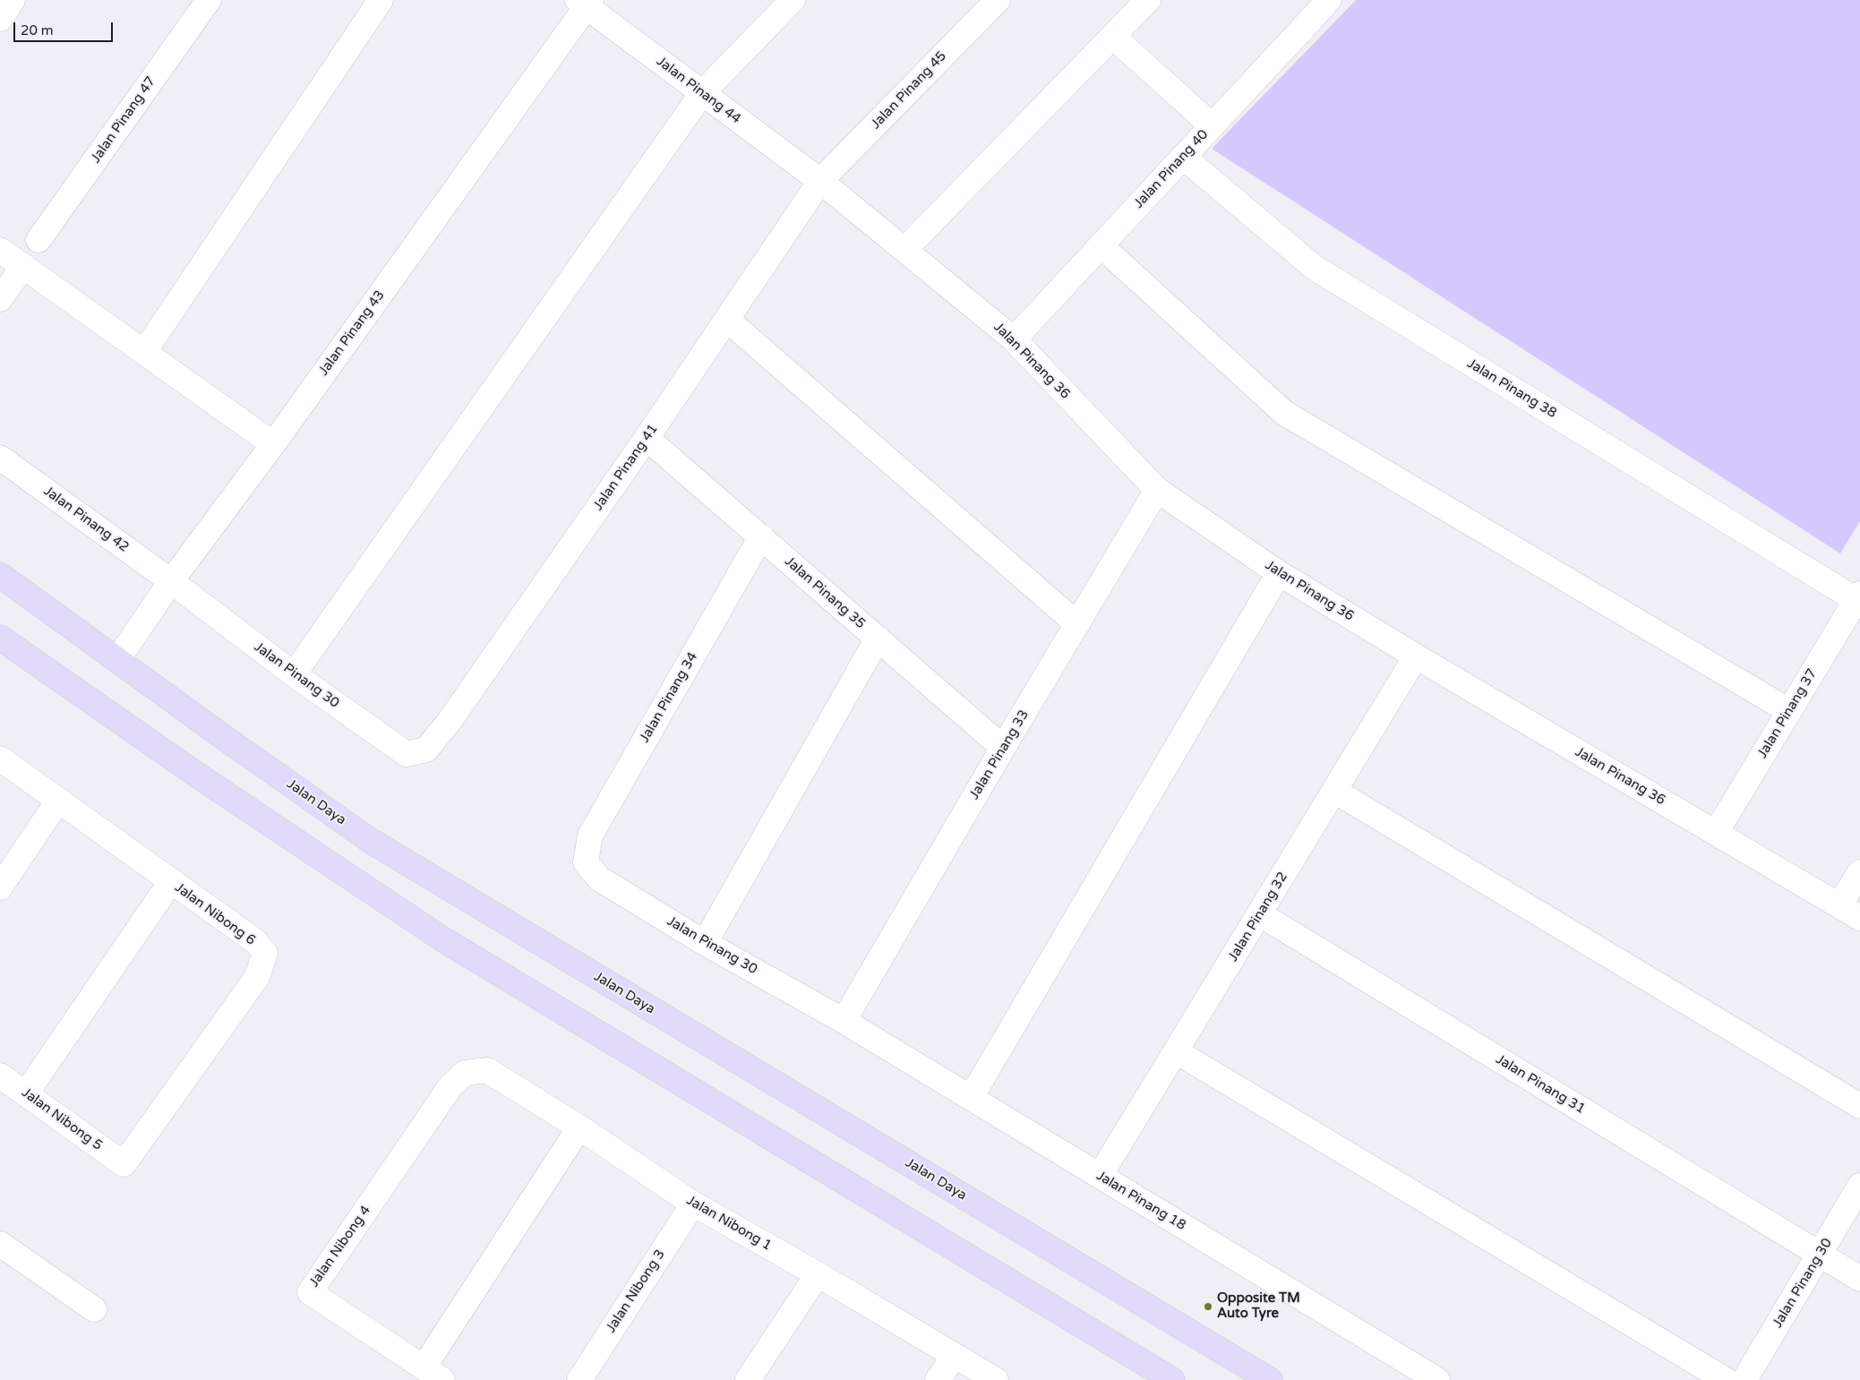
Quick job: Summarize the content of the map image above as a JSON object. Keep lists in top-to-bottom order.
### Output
{
  "streets": {
    "main road": ["Jalan Daya"],
    "street": [
      "Jalan Pinang 44",
      "Jalan Pinang 45",
      "Jalan Pinang 47",
      "Jalan Pinang 40",
      "Jalan Pinang 43",
      "Jalan Pinang 36",
      "Jalan Pinang 38",
      "Jalan Pinang 41",
      "Jalan Pinang 42",
      "Jalan Pinang 35",
      "Jalan Pinang 30",
      "Jalan Pinang 34",
      "Jalan Pinang 37",
      "Jalan Pinang 33",
      "Jalan Nibong 6",
      "Jalan Pinang 32",
      "Jalan Pinang 31",
      "Jalan Nibong 5",
      "Jalan Pinang 18",
      "Jalan Nibong 1",
      "Jalan Nibong 4",
      "Jalan Nibong 3"
    ]
  },
  "crossings": [
    ["Jalan Pinang 44", "Jalan Pinang 45"],
    ["Jalan Pinang 44", "Jalan Pinang 43"],
    ["Jalan Pinang 44", "Jalan Pinang 36"],
    ["Jalan Pinang 44", "Jalan Pinang 41"],
    ["Jalan Pinang 45", "Jalan Pinang 36"],
    ["Jalan Pinang 45", "Jalan Pinang 41"],
    ["Jalan Pinang 40", "Jalan Pinang 36"],
    ["Jalan Pinang 40", "Jalan Pinang 38"],
    ["Jalan Pinang 43", "Jalan Pinang 42"],
    ["Jalan Pinang 43", "Jalan Pinang 30"],
    ["Jalan Pinang 43", "Jalan Daya"],
    ["Jalan Pinang 36", "Jalan Pinang 41"],
    ["Jalan Pinang 36", "Jalan Pinang 37"],
    ["Jalan Pinang 36", "Jalan Pinang 33"],
    ["Jalan Pinang 36", "Jalan Pinang 32"],
    ["Jalan Pinang 38", "Jalan Pinang 37"],
    ["Jalan Pinang 41", "Jalan Pinang 35"],
    ["Jalan Pinang 41", "Jalan Pinang 30"],
    ["Jalan Pinang 42", "Jalan Pinang 30"],
    ["Jalan Pinang 35", "Jalan Pinang 34"],
    ["Jalan Pinang 35", "Jalan Pinang 33"],
    ["Jalan Pinang 30", "Jalan Pinang 34"],
    ["Jalan Pinang 30", "Jalan Pinang 33"],
    ["Jalan Pinang 30", "Jalan Pinang 31"],
    ["Jalan Pinang 30", "Jalan Pinang 18"],
    ["Jalan Pinang 33", "Jalan Pinang 18"],
    ["Jalan Nibong 6", "Jalan Nibong 5"],
    ["Jalan Pinang 32", "Jalan Pinang 31"],
    ["Jalan Pinang 32", "Jalan Pinang 18"],
    ["Jalan Nibong 1", "Jalan Nibong 4"],
    ["Jalan Nibong 1", "Jalan Nibong 3"]
  ],
  "places": ["Opposite TM Auto Tyre"],
  "scale_bar": "20 m"
}
